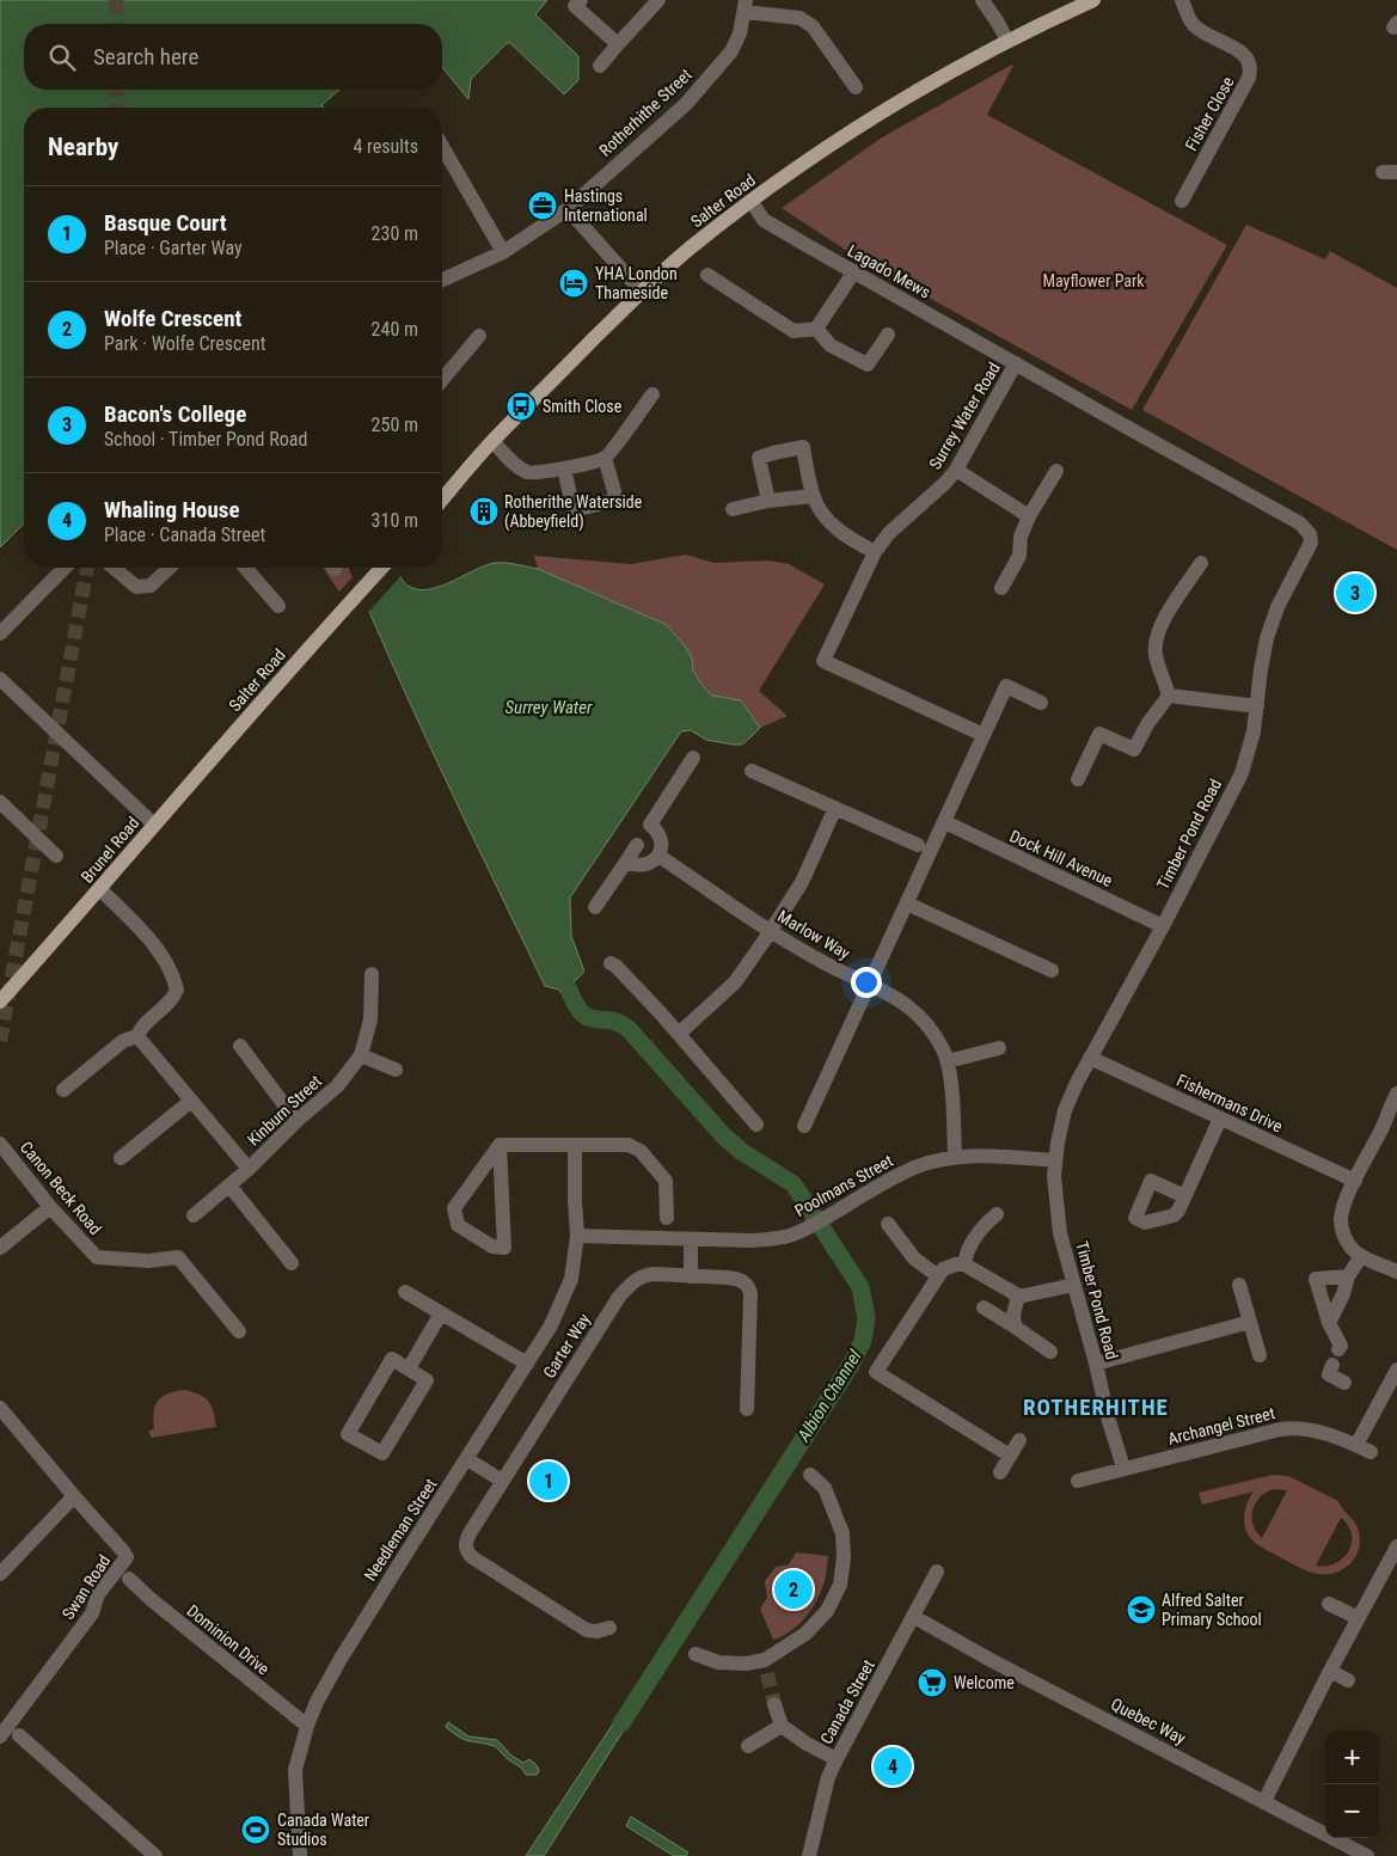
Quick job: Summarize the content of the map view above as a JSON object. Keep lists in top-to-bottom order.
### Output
{
  "streets": {
    "main road": ["Salter Road", "Brunel Road"],
    "street": [
      "Rotherhithe Street",
      "Fisher Close",
      "Lagado Mews",
      "Surrey Water Road",
      "Timber Pond Road",
      "Dock Hill Avenue",
      "Marlow Way",
      "Fishermans Drive",
      "Kinburn Street",
      "Poolmans Street",
      "Canon Beck Road",
      "Garter Way",
      "Archangel Street",
      "Needleman Street",
      "Swan Road",
      "Dominion Drive",
      "Canada Street",
      "Quebec Way"
    ]
  },
  "crossings": [
    ["Salter Road", "Lagado Mews"],
    ["Salter Road", "Brunel Road"],
    ["Lagado Mews", "Surrey Water Road"],
    ["Lagado Mews", "Timber Pond Road"],
    ["Surrey Water Road", "Timber Pond Road"],
    ["Timber Pond Road", "Dock Hill Avenue"],
    ["Timber Pond Road", "Fishermans Drive"],
    ["Timber Pond Road", "Poolmans Street"],
    ["Timber Pond Road", "Archangel Street"],
    ["Marlow Way", "Poolmans Street"],
    ["Poolmans Street", "Needleman Street"],
    ["Needleman Street", "Dominion Drive"],
    ["Canada Street", "Quebec Way"]
  ],
  "districts": ["ROTHERHITHE"],
  "water": ["Surrey Water", "Albion Channel"],
  "parks": ["Mayflower Park"],
  "places": {
    "office": ["Hastings International"],
    "hotel": ["YHA London Thameside"],
    "bus stop": ["Smith Close"],
    "building": ["Rotherithe Waterside (Abbeyfield)"],
    "school or university": ["Alfred Salter Primary School"],
    "supermarket": ["Welcome"],
    "sports": ["Canada Water Studios"]
  },
  "page": {
    "search": "Search here",
    "heading": ["Nearby", "4 results"],
    "list": [
      {
        "mark": "1",
        "name": "Basque Court",
        "note": "Place · Garter Way",
        "value": "230 m"
      },
      {
        "mark": "2",
        "name": "Wolfe Crescent",
        "note": "Park · Wolfe Crescent",
        "value": "240 m"
      },
      {
        "mark": "3",
        "name": "Bacon's College",
        "note": "School · Timber Pond Road",
        "value": "250 m"
      },
      {
        "mark": "4",
        "name": "Whaling House",
        "note": "Place · Canada Street",
        "value": "310 m"
      }
    ],
    "pins": [
      "3",
      "1",
      "2",
      "4"
    ],
    "map_buttons": ["+", "−"]
  }
}
